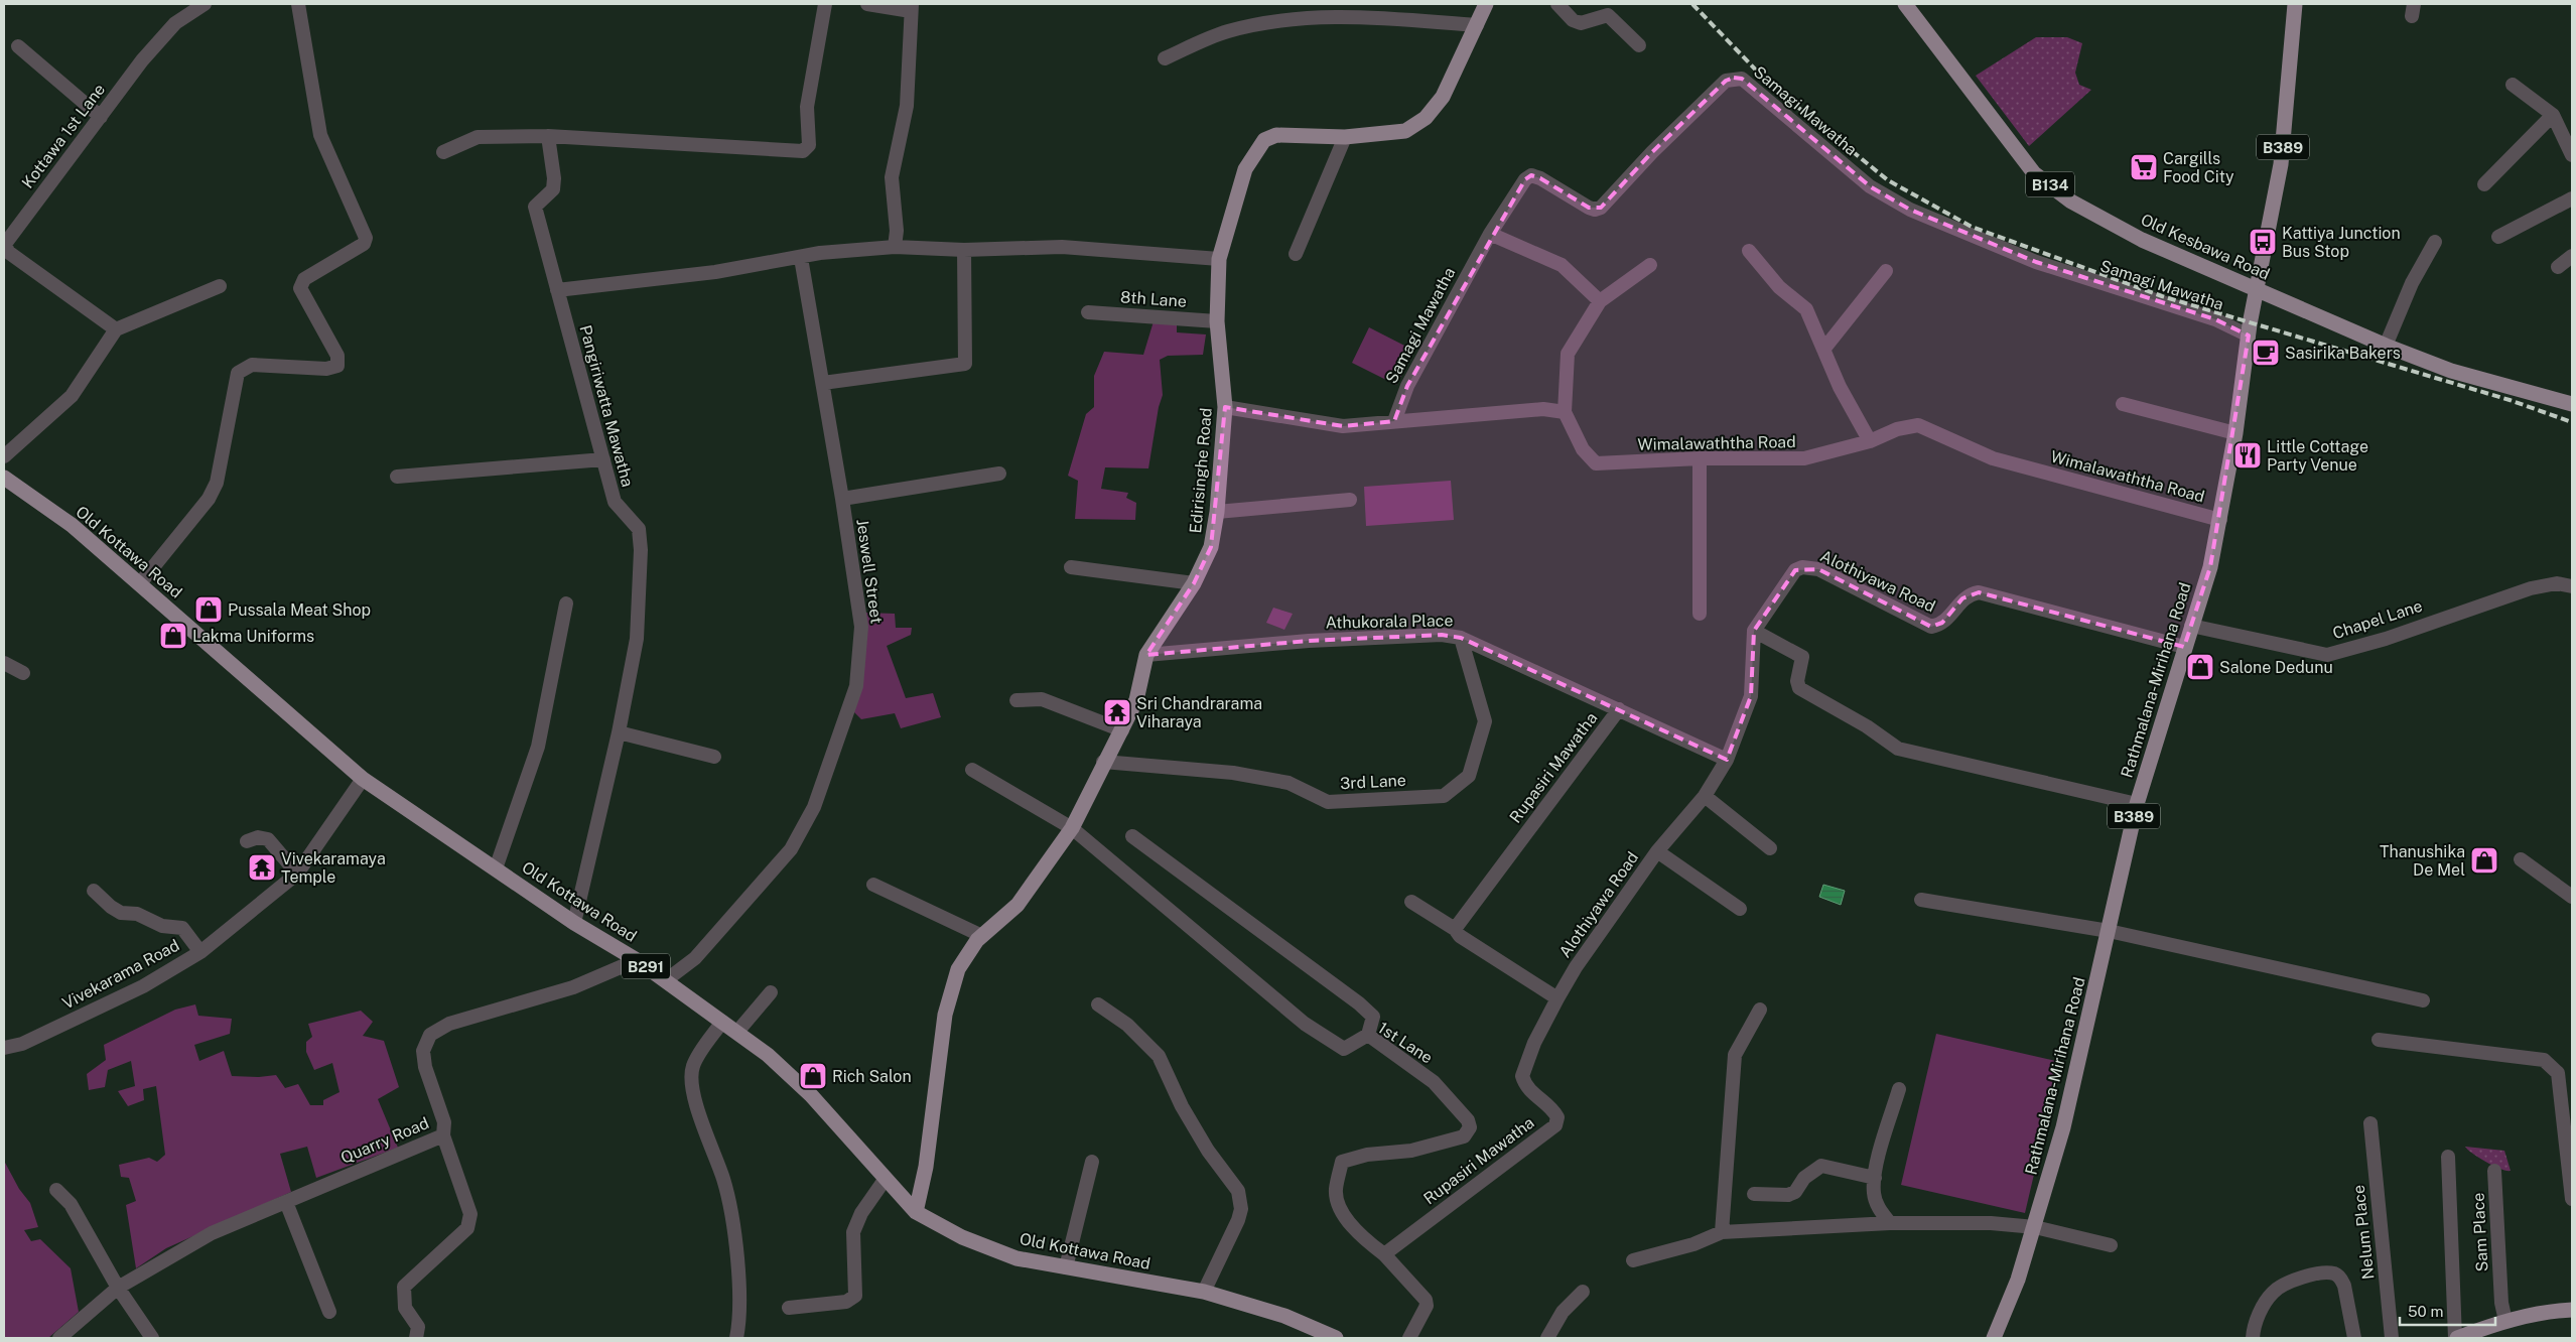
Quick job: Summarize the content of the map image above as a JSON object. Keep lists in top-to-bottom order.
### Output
{
  "streets": {
    "main road": [
      "B389",
      "B134",
      "Old Kesbawa Road",
      "Edirisinghe Road",
      "Old Kottawa Road",
      "Rathmalana-Mirihana Road",
      "B291"
    ],
    "street": [
      "Samagi Mawatha",
      "Kottawa 1st Lane",
      "8th Lane",
      "Pangiriwatta Mawatha",
      "Wimalawaththa Road",
      "Jeswell Street",
      "Alothiyawa Road",
      "Chapel Lane",
      "Athukorala Place",
      "Rupasiri Mawatha",
      "3rd Lane",
      "Vivekarama Road",
      "1st Lane",
      "Quarry Road",
      "Nelum Place",
      "Sam Place"
    ]
  },
  "crossings": [
    ["Samagi Mawatha", "Rathmalana-Mirihana Road"],
    ["B389", "Old Kesbawa Road"],
    ["B389", "Rathmalana-Mirihana Road"],
    ["Old Kesbawa Road", "Rathmalana-Mirihana Road"],
    ["8th Lane", "Edirisinghe Road"],
    ["Pangiriwatta Mawatha", "Old Kottawa Road"],
    ["Wimalawaththa Road", "Rathmalana-Mirihana Road"],
    ["Edirisinghe Road", "Old Kottawa Road"],
    ["Edirisinghe Road", "Athukorala Place"],
    ["Edirisinghe Road", "3rd Lane"],
    ["Edirisinghe Road", "1st Lane"],
    ["Old Kottawa Road", "Jeswell Street"],
    ["Old Kottawa Road", "Vivekarama Road"],
    ["Old Kottawa Road", "Quarry Road"],
    ["Alothiyawa Road", "Athukorala Place"],
    ["Alothiyawa Road", "Rathmalana-Mirihana Road"],
    ["Alothiyawa Road", "Rupasiri Mawatha"],
    ["Chapel Lane", "Rathmalana-Mirihana Road"],
    ["Athukorala Place", "Rupasiri Mawatha"],
    ["Athukorala Place", "3rd Lane"],
    ["Rupasiri Mawatha", "1st Lane"]
  ],
  "places": {
    "supermarket": ["Cargills Food City"],
    "bus stop": ["Kattiya Junction Bus Stop"],
    "cafe": ["Sasirika Bakers"],
    "restaurant": ["Little Cottage Party Venue"],
    "shop": [
      "Pussala Meat Shop",
      "Lakma Uniforms",
      "Salone Dedunu",
      "Thanushika De Mel",
      "Rich Salon"
    ],
    "temple": ["Sri Chandrarama Viharaya", "Vivekaramaya Temple"]
  },
  "scale_bar": "50 m"
}
